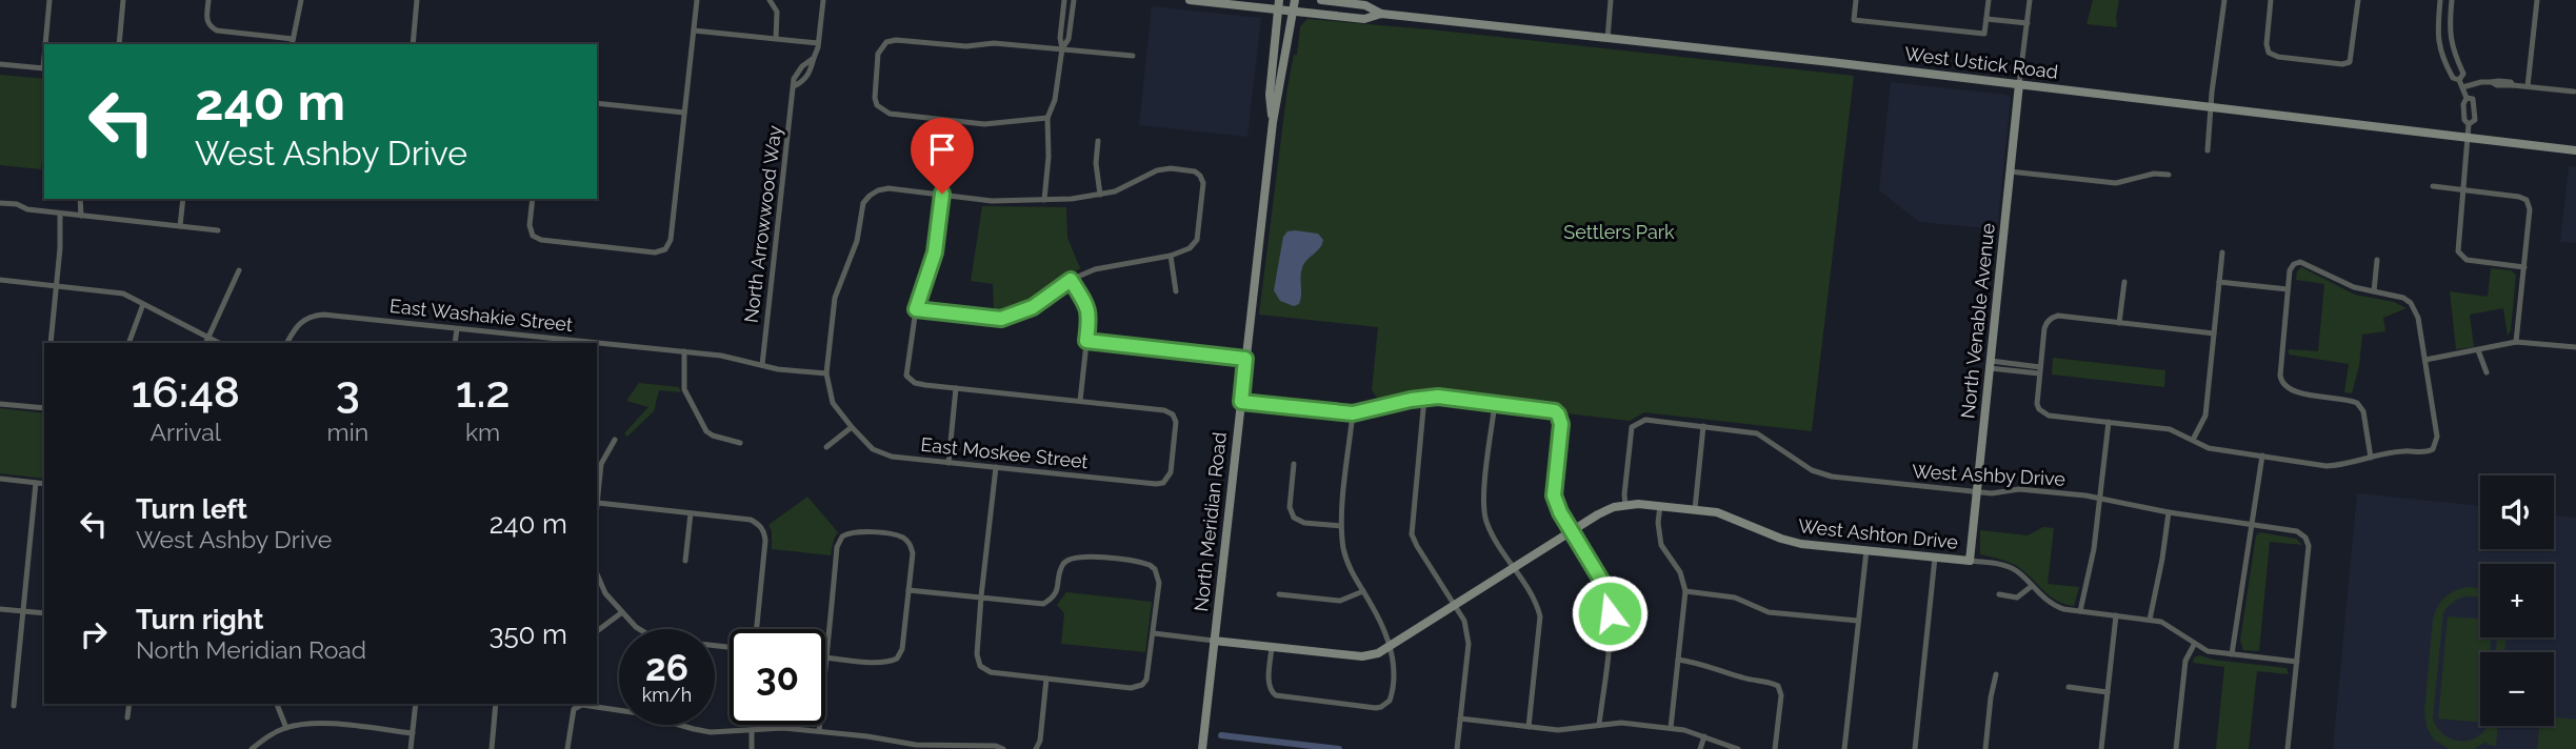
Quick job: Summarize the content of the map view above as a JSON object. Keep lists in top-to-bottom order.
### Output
{
  "streets": {
    "main road": [
      "West Ustick Road",
      "North Venable Avenue",
      "North Meridian Road",
      "West Ashton Drive"
    ],
    "street": [
      "North Arrowwood Way",
      "East Washakie Street",
      "East Moskee Street",
      "West Ashby Drive"
    ]
  },
  "crossings": [
    ["West Ustick Road", "North Venable Avenue"],
    ["West Ustick Road", "North Meridian Road"],
    ["North Arrowwood Way", "East Washakie Street"],
    ["East Washakie Street", "East Moskee Street"],
    ["North Venable Avenue", "West Ashby Drive"],
    ["North Venable Avenue", "West Ashton Drive"],
    ["West Ashby Drive", "West Ashton Drive"],
    ["North Meridian Road", "West Ashton Drive"]
  ],
  "parks": ["Settlers Park"],
  "page": {
    "turn": ["240 m", "West Ashby Drive"],
    "eta": [
      "16:48",
      "Arrival",
      "3",
      "min",
      "1.2",
      "km"
    ],
    "list": [
      {
        "name": "Turn left",
        "note": "West Ashby Drive",
        "value": "240 m"
      },
      {
        "name": "Turn right",
        "note": "North Meridian Road",
        "value": "350 m"
      }
    ],
    "map_buttons": ["+", "−"],
    "speed": "26 km/h",
    "limit": "30"
  }
}
